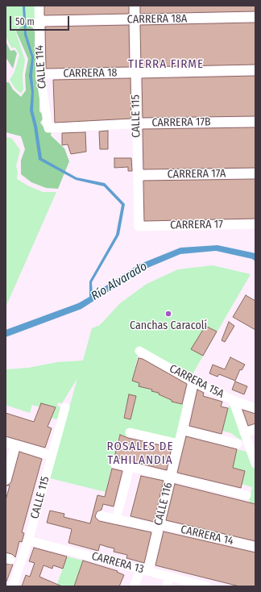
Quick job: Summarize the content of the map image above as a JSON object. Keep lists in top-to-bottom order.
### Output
{
  "streets": {
    "street": [
      "CARRERA 18A",
      "CALLE 114",
      "CARRERA 18",
      "CALLE 115",
      "CARRERA 17B",
      "CARRERA 17A",
      "CARRERA 17",
      "CARRERA 15A",
      "CALLE 116",
      "CARRERA 14",
      "CARRERA 13"
    ]
  },
  "crossings": [
    ["CARRERA 18A", "CALLE 114"],
    ["CARRERA 18A", "CALLE 115"],
    ["CALLE 114", "CARRERA 18"],
    ["CALLE 114", "CARRERA 17B"],
    ["CARRERA 18", "CALLE 115"],
    ["CALLE 115", "CARRERA 17B"],
    ["CALLE 115", "CARRERA 17A"],
    ["CALLE 115", "CARRERA 17"],
    ["CALLE 115", "CARRERA 13"],
    ["CARRERA 15A", "CALLE 116"],
    ["CALLE 116", "CARRERA 14"],
    ["CALLE 116", "CARRERA 13"]
  ],
  "districts": ["TIERRA FIRME", "ROSALES DE TAHILANDIA"],
  "water": ["Río Alvarado"],
  "places": ["Canchas Caracolí"],
  "scale_bar": "50 m"
}
